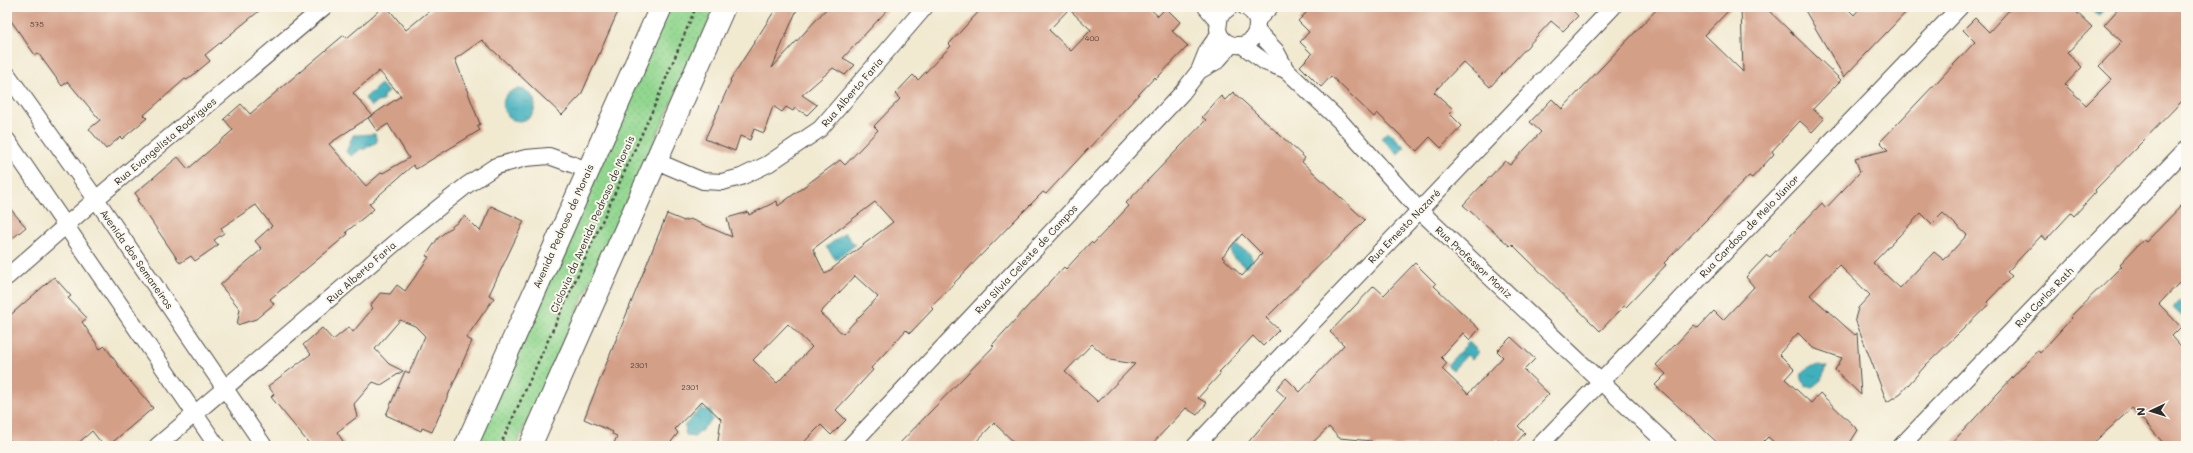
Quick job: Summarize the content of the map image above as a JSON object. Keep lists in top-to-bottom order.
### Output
{
  "streets": {
    "highway": ["Avenida Pedroso de Morais"],
    "street": [
      "Rua Alberto Faria",
      "Rua Evangelista Rodrigues",
      "Rua Ernesto Nazaré",
      "Rua Cardoso de Melo Júnior",
      "Avenida dos Semaneiros",
      "Rua Silvia Celeste de Campos",
      "Rua Professor Moniz",
      "Rua Carlos Rath"
    ],
    "path": ["Ciclovia da Avenida Pedroso de Morais"]
  },
  "crossings": [
    ["Rua Alberto Faria", "Avenida Pedroso de Morais"],
    ["Rua Alberto Faria", "Avenida dos Semaneiros"],
    ["Rua Evangelista Rodrigues", "Avenida dos Semaneiros"],
    ["Rua Ernesto Nazaré", "Rua Professor Moniz"],
    ["Rua Cardoso de Melo Júnior", "Rua Professor Moniz"],
    ["Rua Silvia Celeste de Campos", "Rua Professor Moniz"]
  ],
  "house_numbers": [
    "575",
    "400",
    "2301",
    "2301"
  ],
  "north": "left"
}
